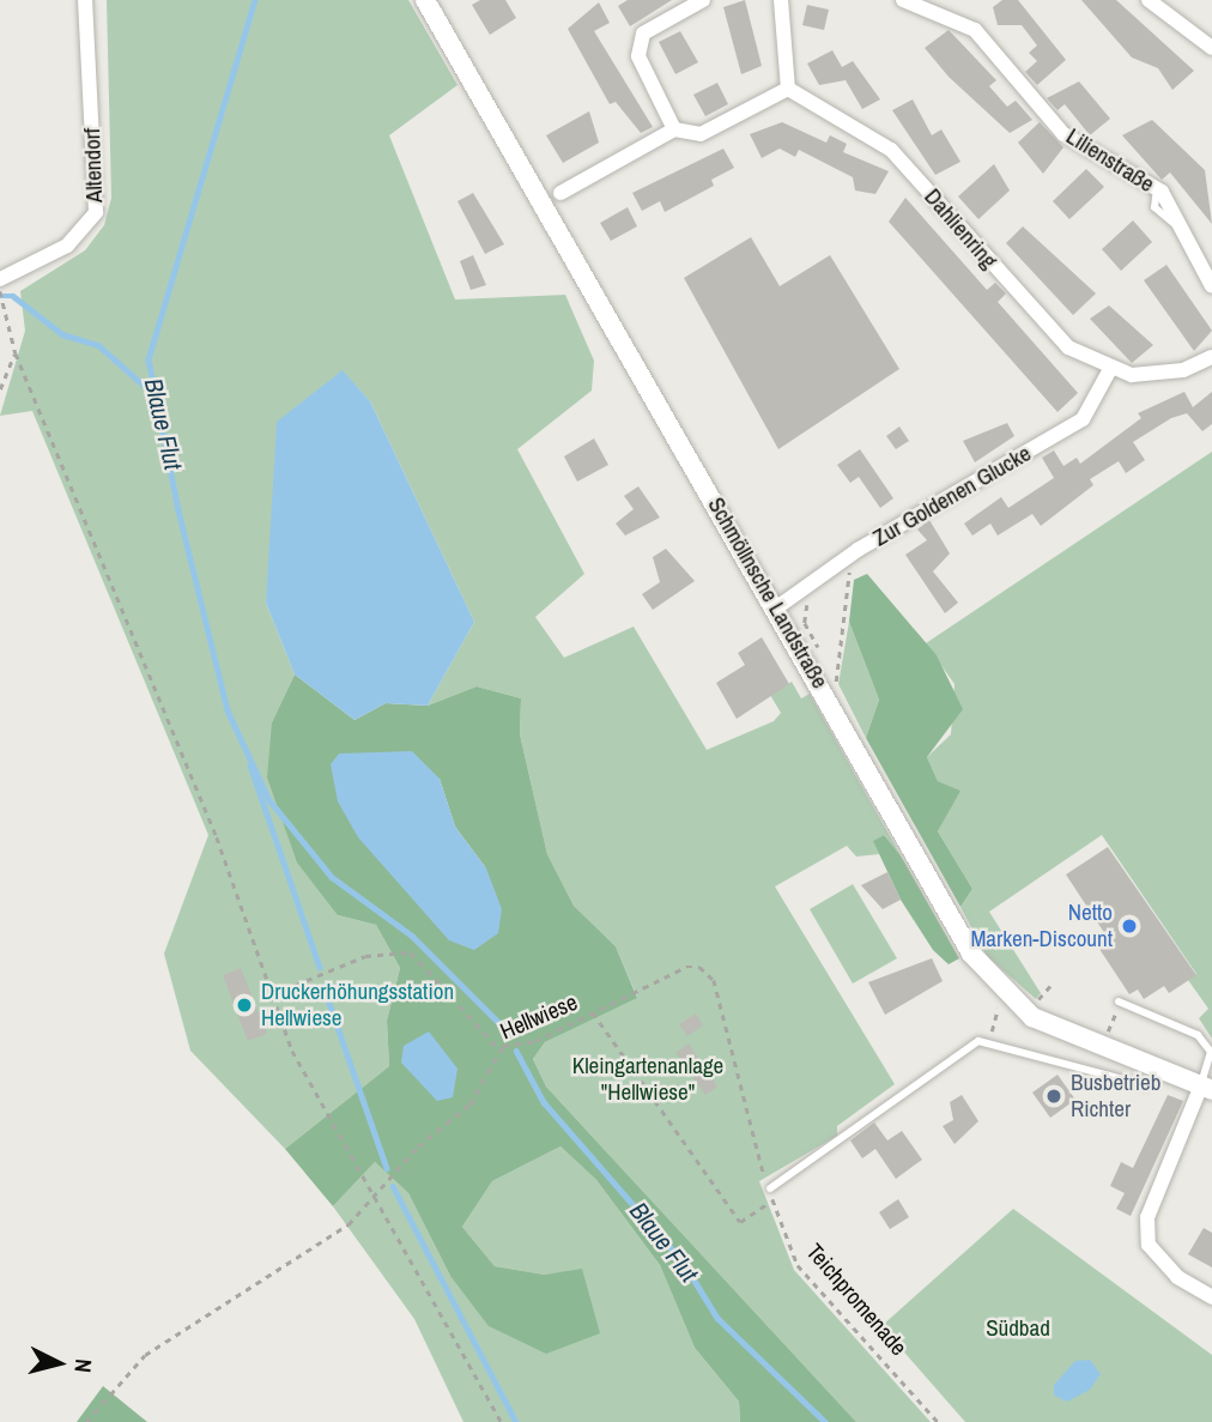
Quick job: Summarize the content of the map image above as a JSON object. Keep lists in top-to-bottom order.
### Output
{
  "streets": {
    "main road": ["Schmöllnsche Landstraße"],
    "street": [
      "Lilienstraße",
      "Altendorf",
      "Dahlienring",
      "Zur Goldenen Glucke"
    ],
    "path": ["Hellwiese", "Teichpromenade"]
  },
  "crossings": [
    ["Dahlienring", "Zur Goldenen Glucke"],
    ["Zur Goldenen Glucke", "Schmöllnsche Landstraße"],
    ["Hellwiese", "Teichpromenade"]
  ],
  "water": ["Blaue Flut"],
  "parks": ["Kleingartenanlage \"Hellwiese\"", "Südbad"],
  "places": ["Netto Marken-Discount", "Druckerhöhungsstation Hellwiese", "Busbetrieb Richter"],
  "north": "right"
}
